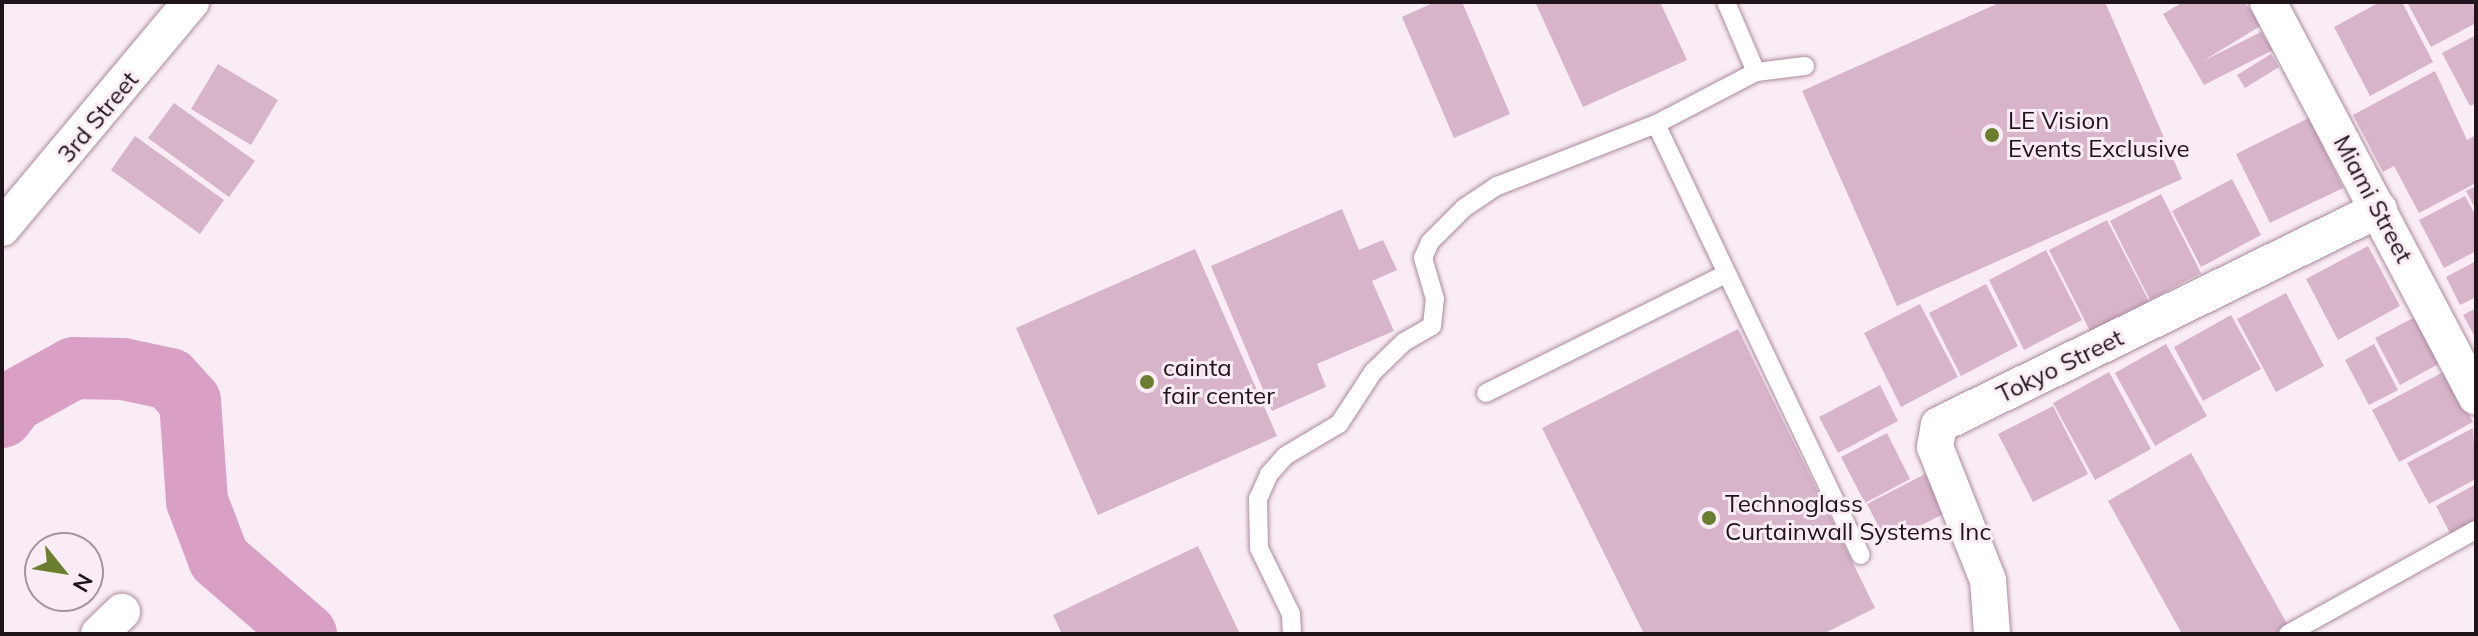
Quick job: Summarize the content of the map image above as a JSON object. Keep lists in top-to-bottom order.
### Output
{
  "streets": {
    "street": ["3rd Street", "Miami Street", "Tokyo Street"]
  },
  "crossings": [
    ["Miami Street", "Tokyo Street"]
  ],
  "places": ["LE Vision Events Exclusive", "cainta fair center", "Technoglass Curtainwall Systems Inc"],
  "north": "bottom right"
}
